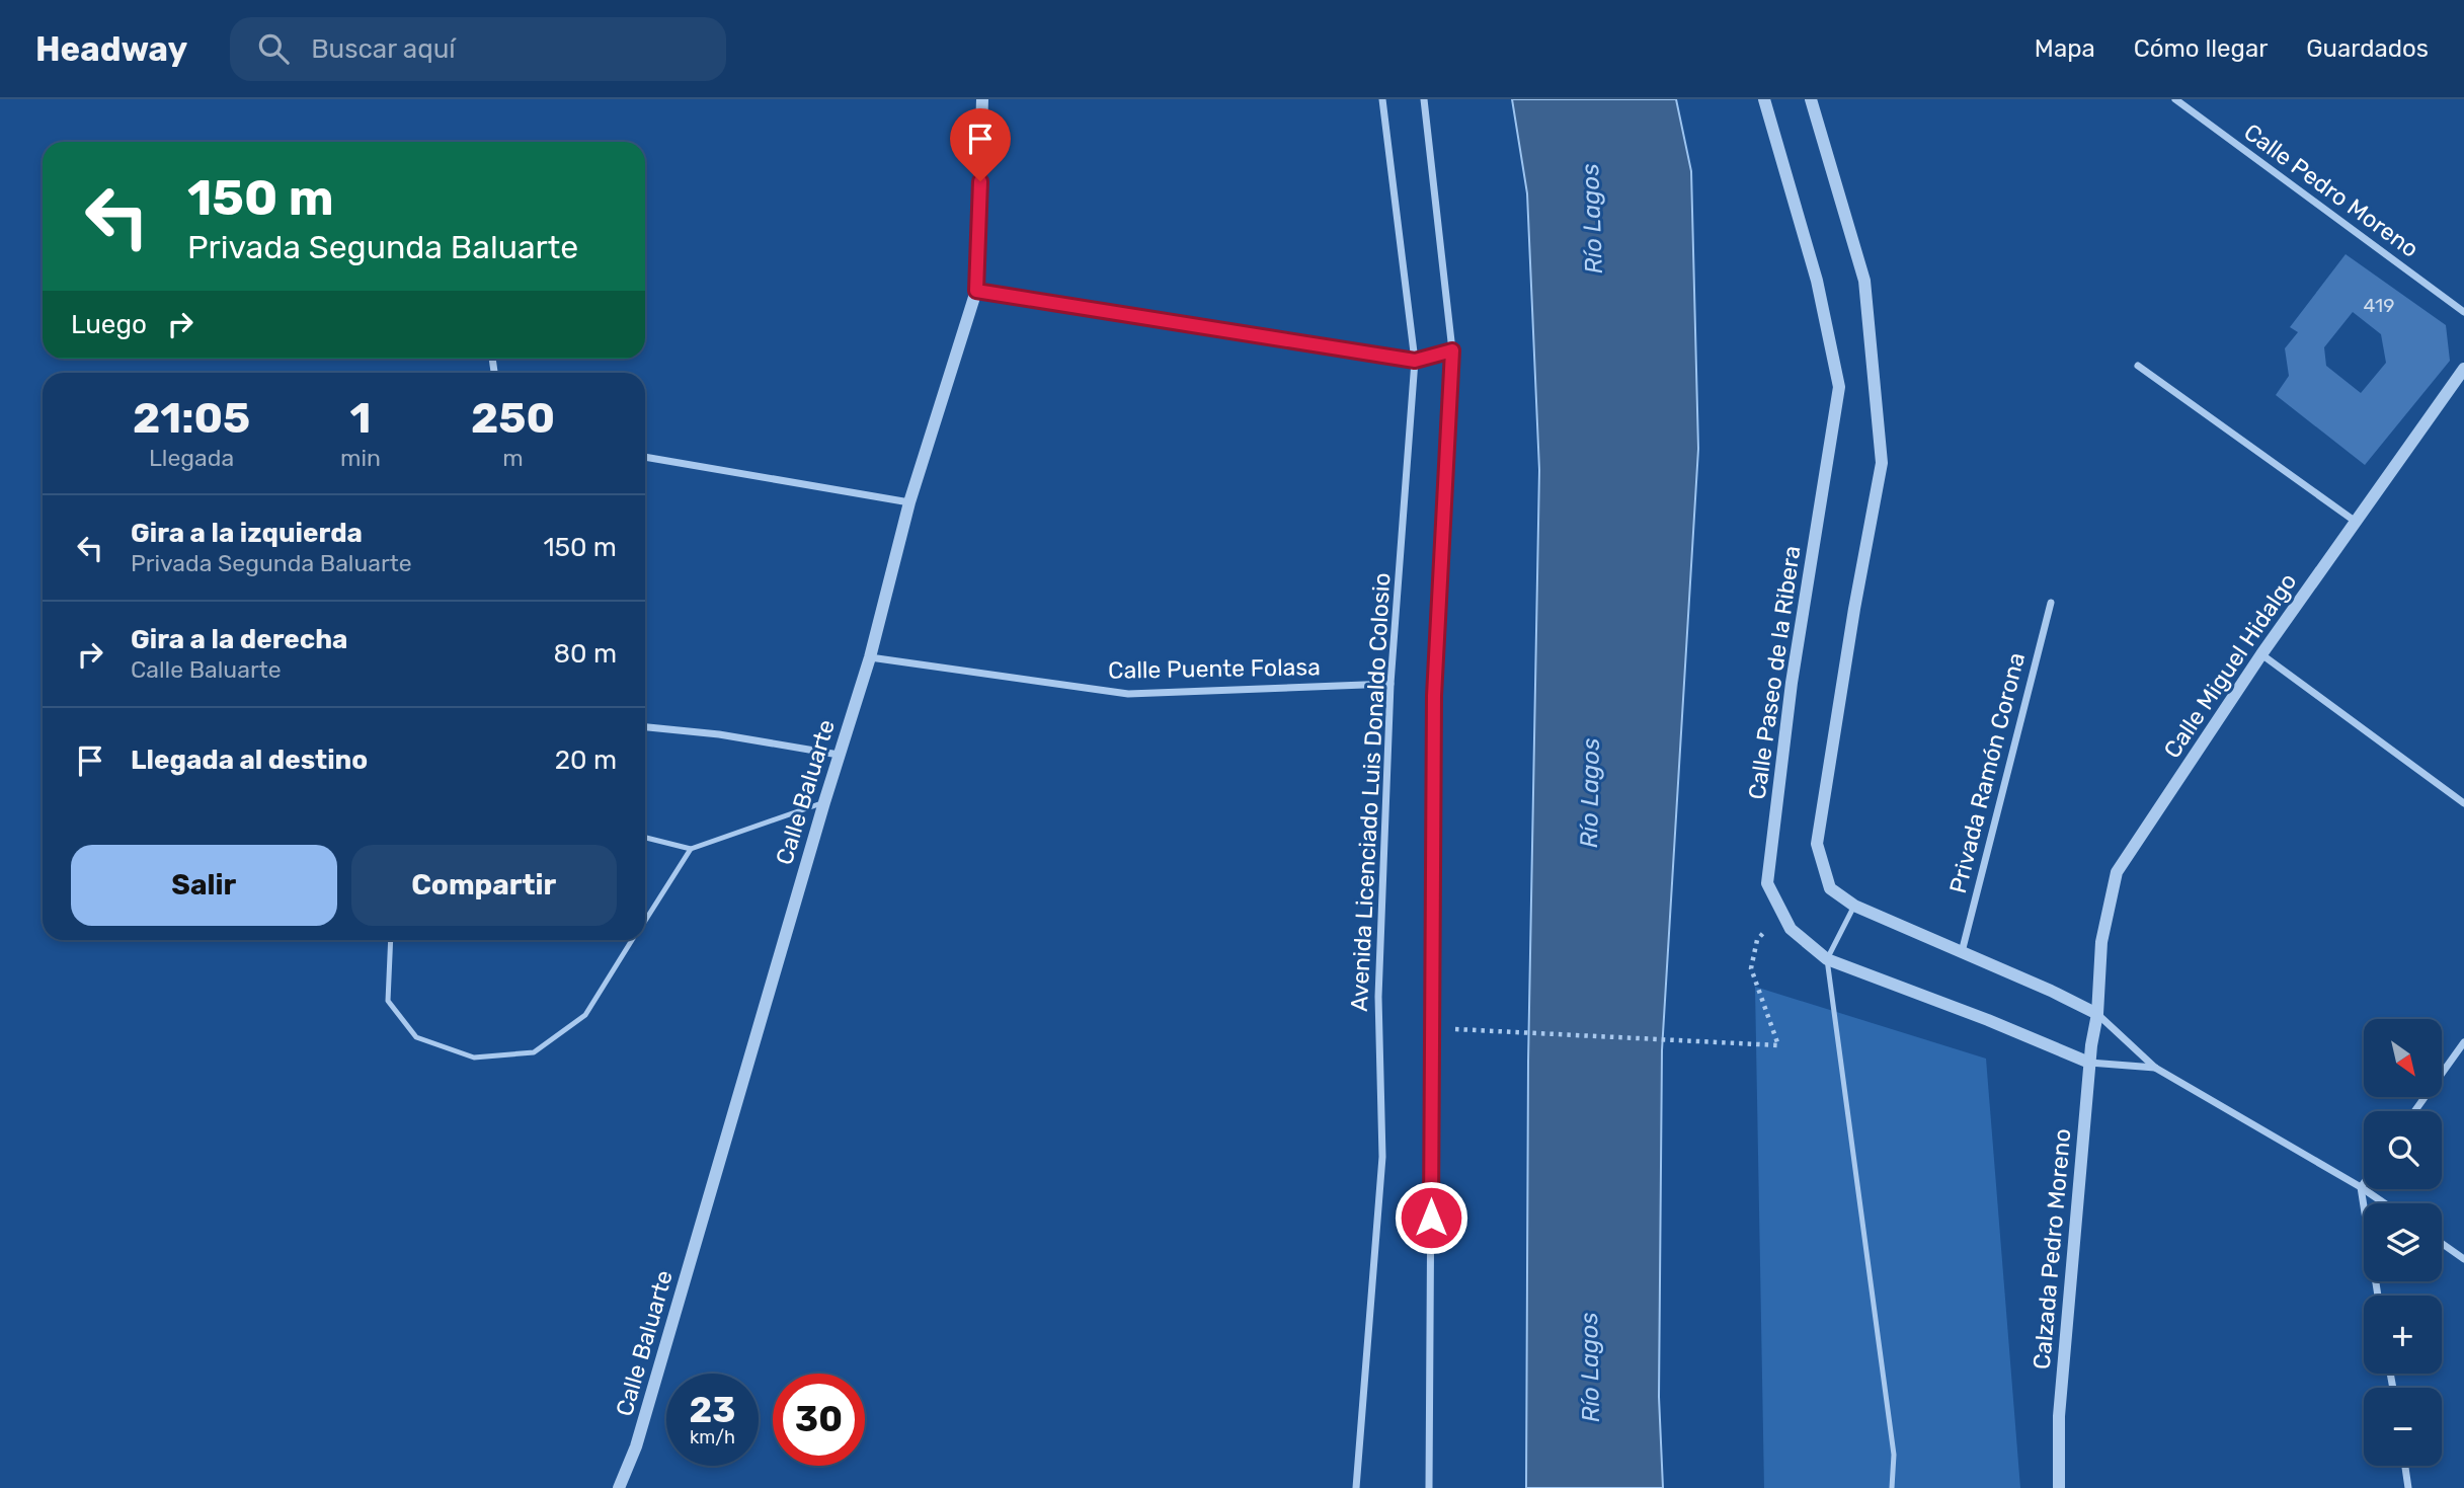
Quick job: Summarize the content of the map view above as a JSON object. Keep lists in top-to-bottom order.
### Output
{
  "streets": {
    "street": [
      "Calle Pedro Moreno",
      "Calle Miguel Hidalgo",
      "Calle Puente Folasa",
      "Calle Paseo de la Ribera",
      "Privada Ramón Corona",
      "Calle Baluarte",
      "Avenida Licenciado Luis Donaldo Colosio",
      "Calzada Pedro Moreno"
    ]
  },
  "crossings": [
    ["Calle Miguel Hidalgo", "Calzada Pedro Moreno"],
    ["Calle Puente Folasa", "Calle Baluarte"],
    ["Calle Puente Folasa", "Avenida Licenciado Luis Donaldo Colosio"],
    ["Calle Paseo de la Ribera", "Calzada Pedro Moreno"]
  ],
  "water": ["Río Lagos"],
  "house_numbers": ["419"],
  "north": "bottom right",
  "page": {
    "header": "Headway",
    "search": "Buscar aquí",
    "nav": ["Mapa", "Cómo llegar", "Guardados"],
    "turn": ["150 m", "Privada Segunda Baluarte"],
    "then": "Luego",
    "eta": [
      "21:05",
      "Llegada",
      "1",
      "min",
      "250",
      "m"
    ],
    "list": [
      {
        "name": "Gira a la izquierda",
        "note": "Privada Segunda Baluarte",
        "value": "150 m"
      },
      {
        "name": "Gira a la derecha",
        "note": "Calle Baluarte",
        "value": "80 m"
      },
      {
        "name": "Llegada al destino",
        "value": "20 m"
      }
    ],
    "buttons": ["Salir", "Compartir"],
    "map_buttons": ["+", "−"],
    "speed": "23 km/h",
    "limit": "30"
  }
}
